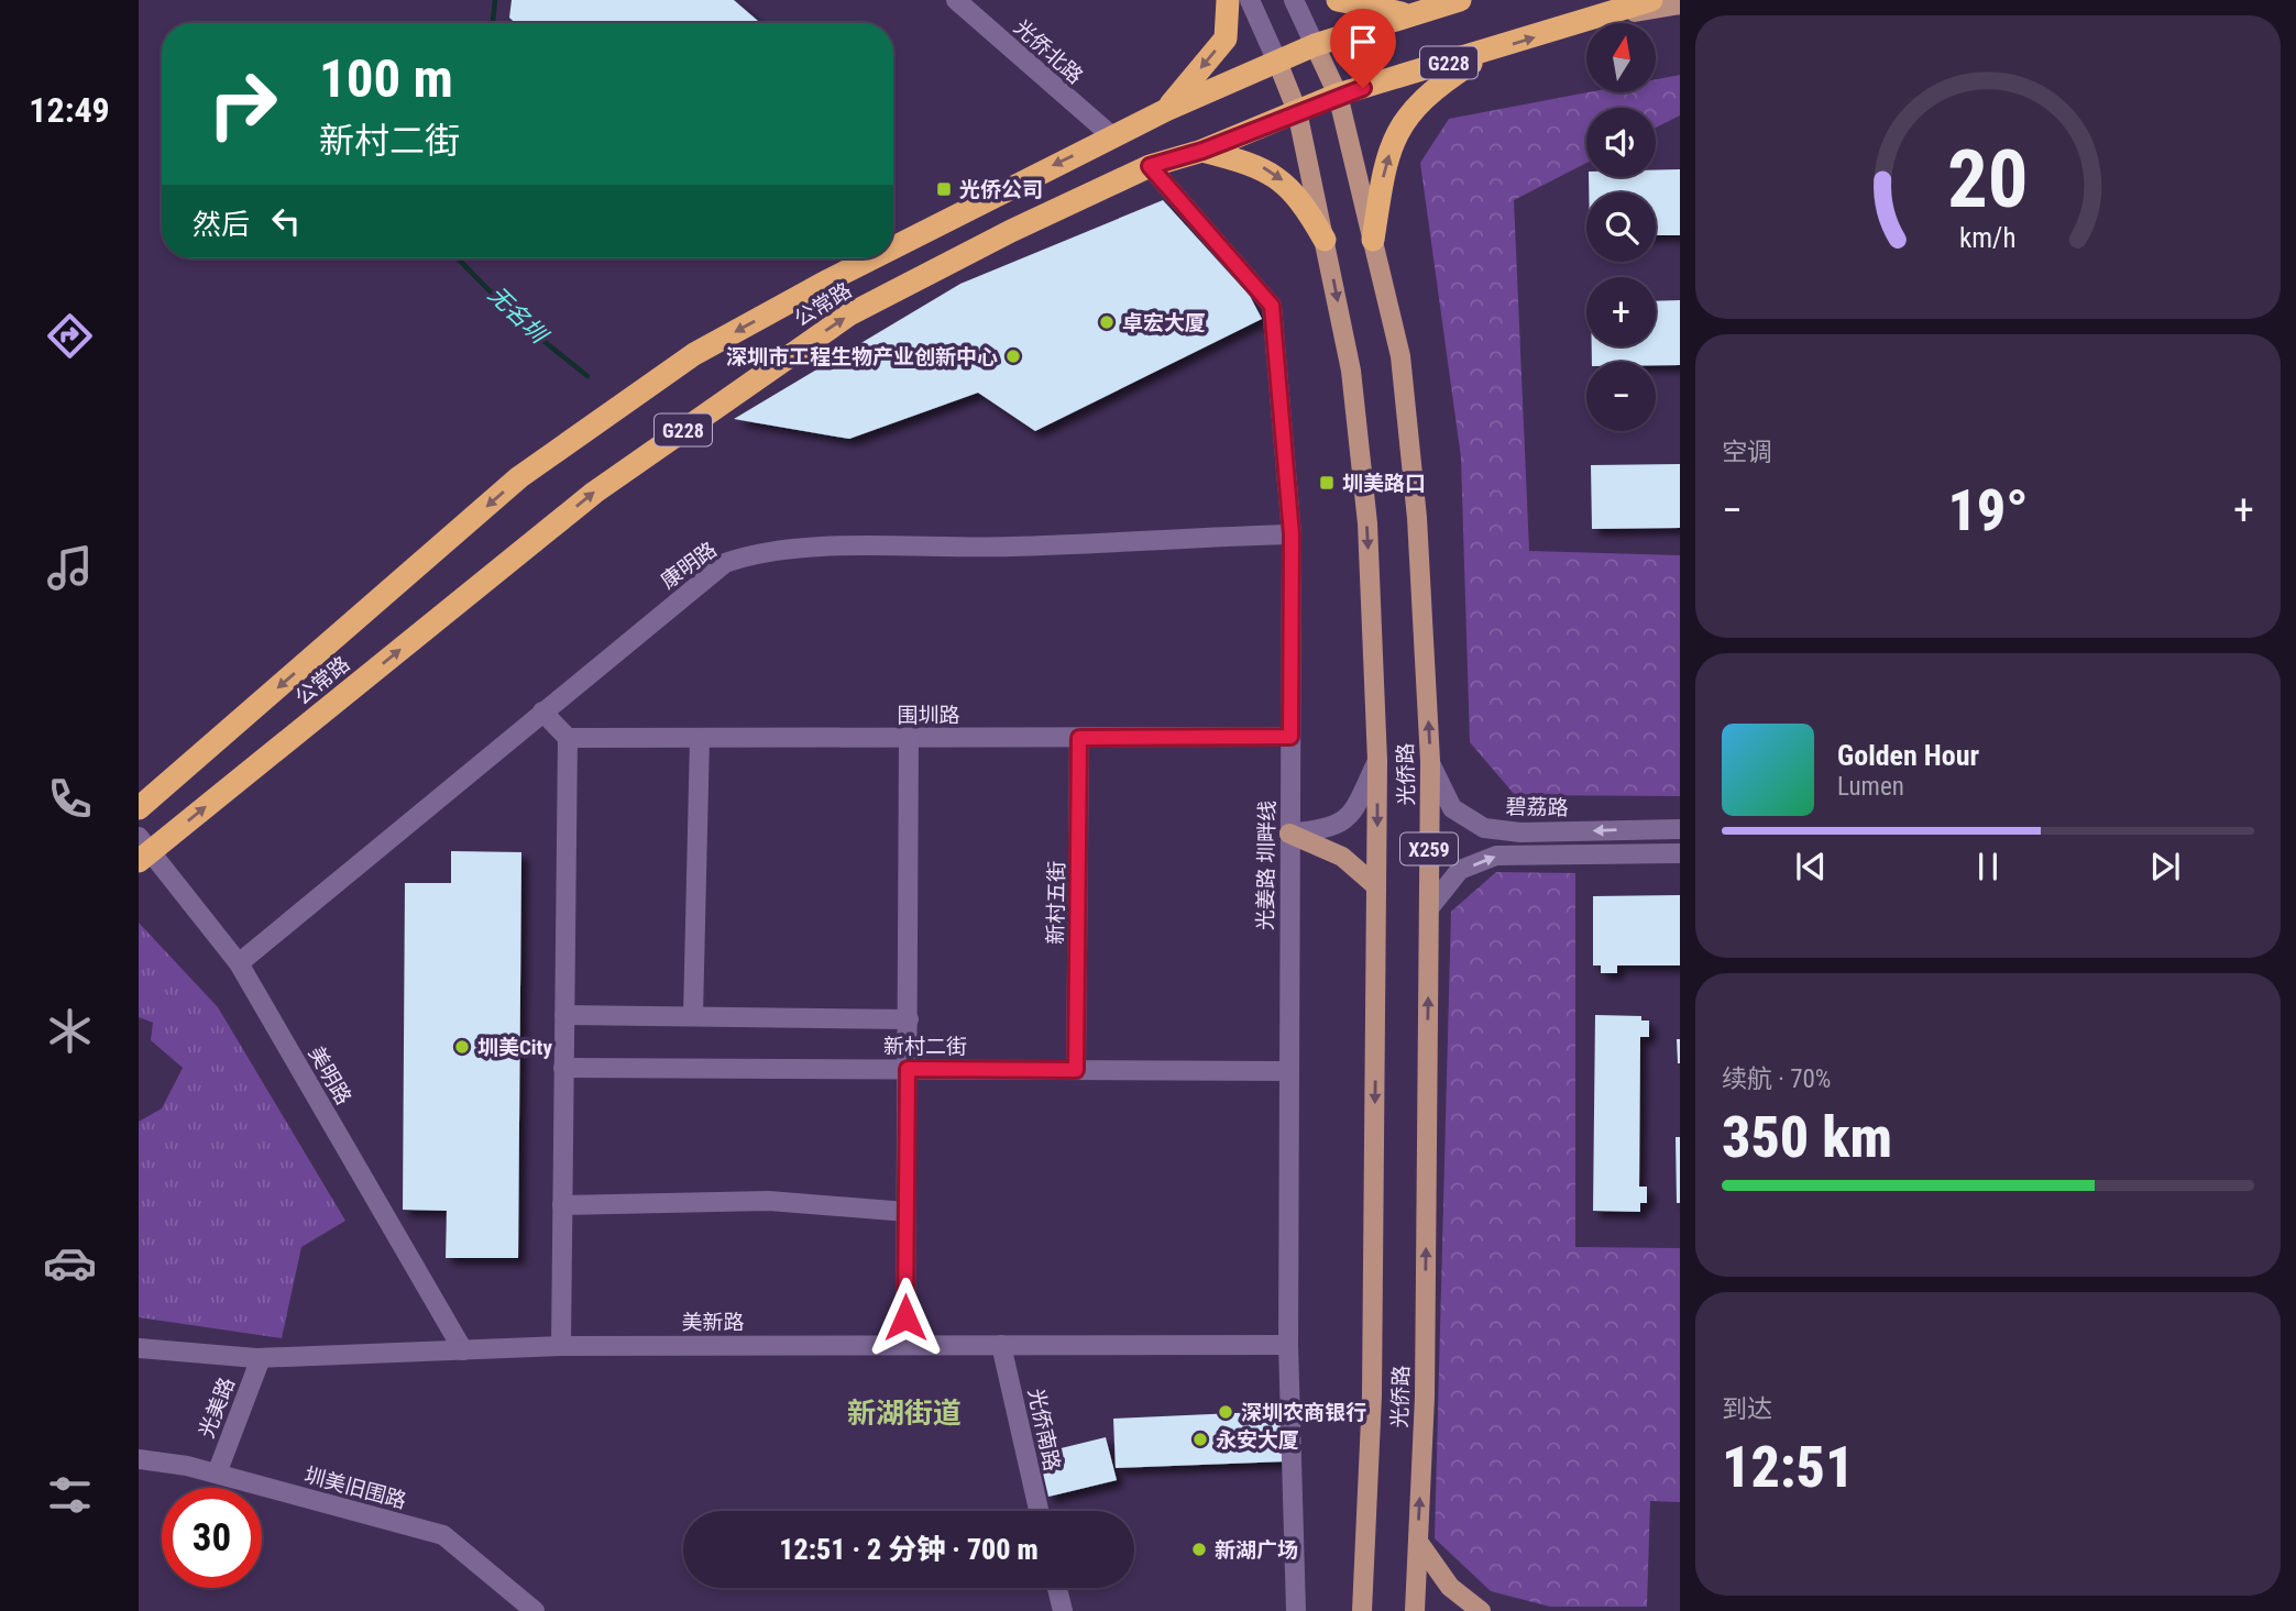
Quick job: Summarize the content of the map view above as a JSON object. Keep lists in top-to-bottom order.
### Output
{
  "streets": {
    "highway": ["G228", "公常路"],
    "main road": ["光侨路", "X259"],
    "street": [
      "光侨北路",
      "康明路",
      "围圳路",
      "碧荔路",
      "光姜路 圳畔线",
      "新村五街",
      "新村二街",
      "美明路",
      "美新路",
      "光美路",
      "光侨南路",
      "圳美旧围路"
    ]
  },
  "crossings": [
    ["光侨北路", "公常路"],
    ["公常路", "光侨路"],
    ["公常路", "光姜路 圳畔线"],
    ["公常路", "美明路"],
    ["康明路", "光姜路 圳畔线"],
    ["康明路", "美明路"],
    ["围圳路", "光姜路 圳畔线"],
    ["围圳路", "新村五街"],
    ["光侨路", "碧荔路"],
    ["光姜路 圳畔线", "新村二街"],
    ["光姜路 圳畔线", "美新路"],
    ["新村五街", "新村二街"],
    ["美明路", "美新路"],
    ["美新路", "光美路"],
    ["美新路", "光侨南路"],
    ["光美路", "圳美旧围路"]
  ],
  "one_way": ["碧荔路"],
  "districts": ["新湖街道"],
  "water": ["无名圳"],
  "places": {
    "transit": ["光侨公司", "圳美路口"],
    "other": [
      "卓宏大厦",
      "深圳市工程生物产业创新中心",
      "圳美City",
      "深圳农商银行",
      "永安大厦",
      "新湖广场"
    ]
  },
  "north": "top",
  "page": {
    "tabs": "12:49",
    "map_buttons": ["+", "−"],
    "turn": ["100 m", "新村二街"],
    "then": "然后",
    "tile": [
      "空调",
      ["续航 · 70%", "350 km"],
      ["到达", "12:51"]
    ],
    "heat": ["−", "19°", "+"],
    "song": ["Golden Hour", "Lumen"],
    "limit": "30",
    "trip": "12:51 · 2 分钟 · 700 m",
    "gauge": ["20", "km/h"]
  }
}
